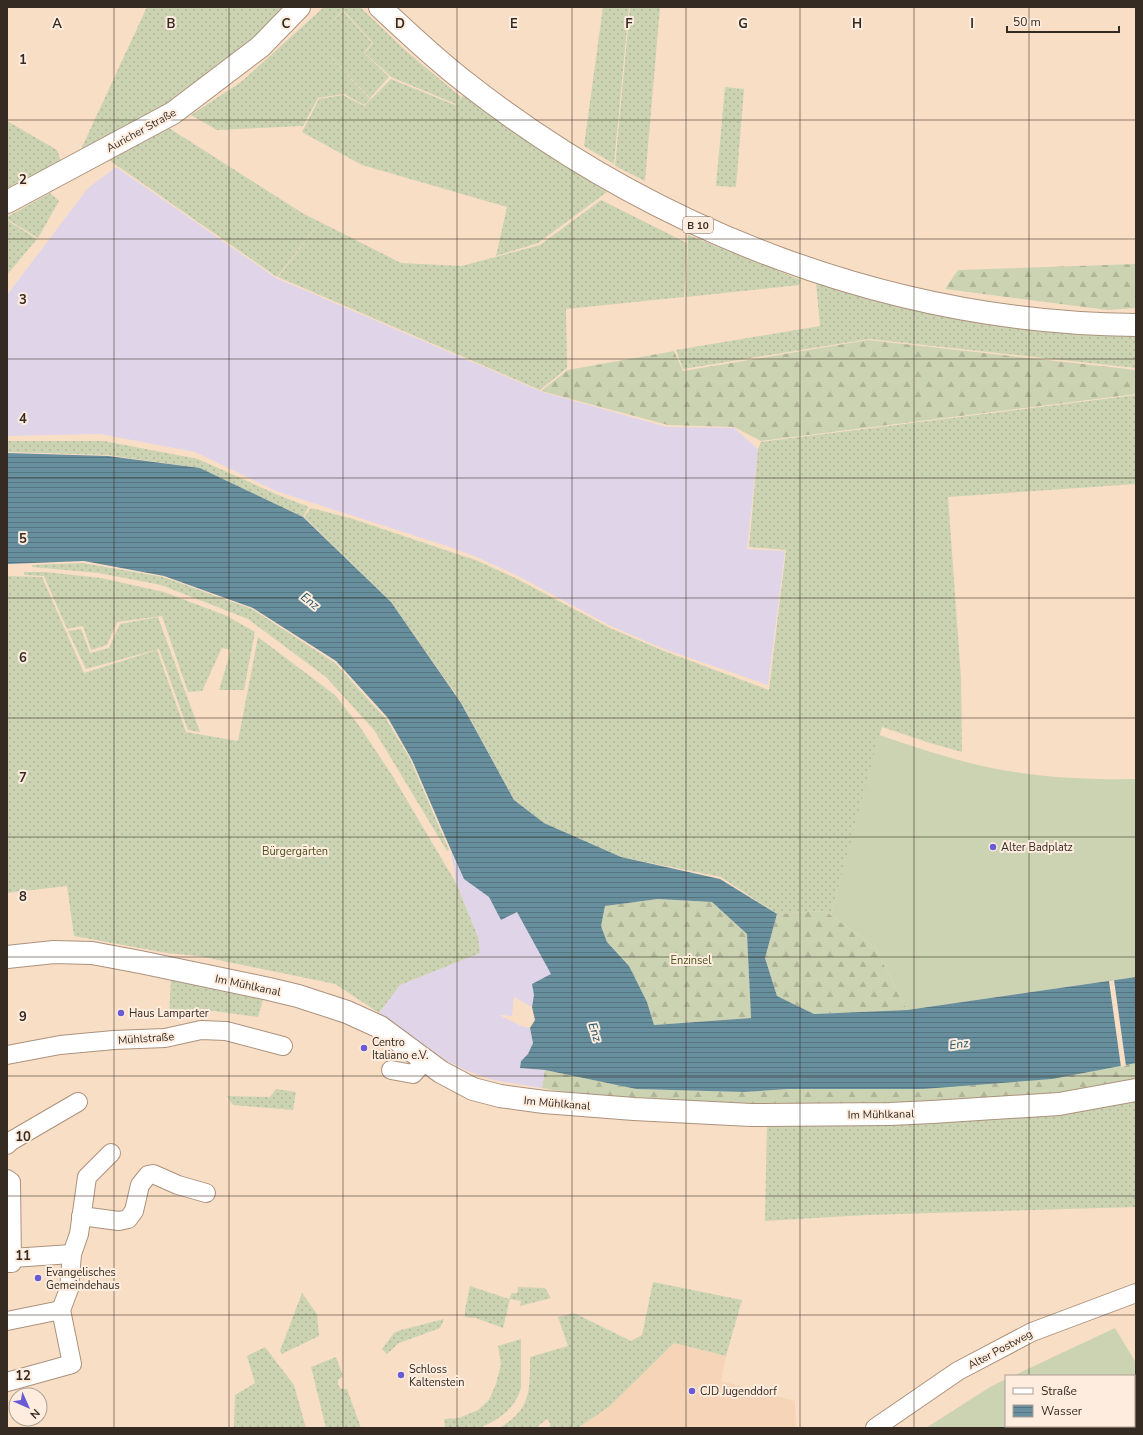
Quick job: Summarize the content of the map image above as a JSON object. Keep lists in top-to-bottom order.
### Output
{
  "streets": {
    "street": [
      "Auricher Straße",
      "B 10",
      "Im Mühlkanal",
      "Mühlstraße",
      "Alter Postweg"
    ]
  },
  "water": ["Enz"],
  "parks": ["Bürgergärten", "Enzinsel"],
  "places": [
    "Alter Badplatz",
    "Haus Lamparter",
    "Centro Italiano e.V.",
    "Evangelisches Gemeindehaus",
    "Schloss Kaltenstein",
    "CJD Jugenddorf"
  ],
  "legend": ["Straße", "Wasser"],
  "scale_bar": "50 m",
  "north": "bottom right",
  "grid": {
    "columns": [
      "A",
      "B",
      "C",
      "D",
      "E",
      "F",
      "G",
      "H",
      "I"
    ],
    "rows": [
      "1",
      "2",
      "3",
      "4",
      "5",
      "6",
      "7",
      "8",
      "9",
      "10",
      "11",
      "12"
    ]
  }
}
